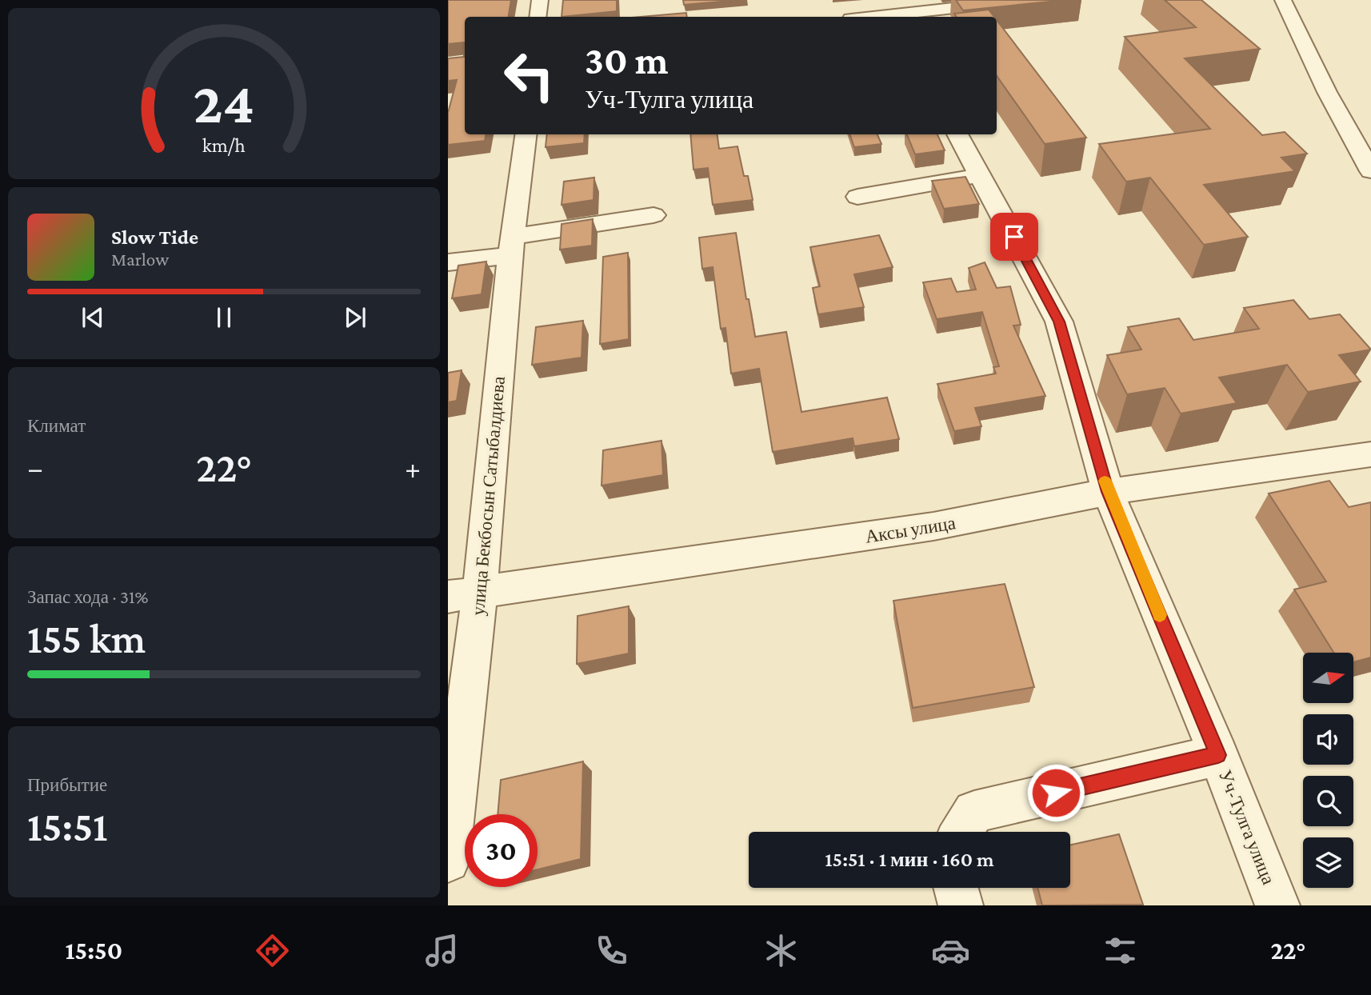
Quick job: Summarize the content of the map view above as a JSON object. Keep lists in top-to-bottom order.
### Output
{
  "streets": {
    "street": ["улица Бекбосын Сатыбалдиева", "Аксы улица", "Уч-Тулга улица"]
  },
  "crossings": [
    ["улица Бекбосын Сатыбалдиева", "Аксы улица"],
    ["Аксы улица", "Уч-Тулга улица"]
  ],
  "north": "right",
  "page": {
    "turn": ["30 m", "Уч-Тулга улица"],
    "song": ["Slow Tide", "Marlow"],
    "tile": [
      "Климат",
      ["Запас хода · 31%", "155 km"],
      ["Прибытие", "15:51"]
    ],
    "heat": ["−", "22°", "+"],
    "limit": "30",
    "trip": "15:51 · 1 мин · 160 m",
    "tabs": ["15:50", "22°"],
    "gauge": ["24", "km/h"]
  }
}
